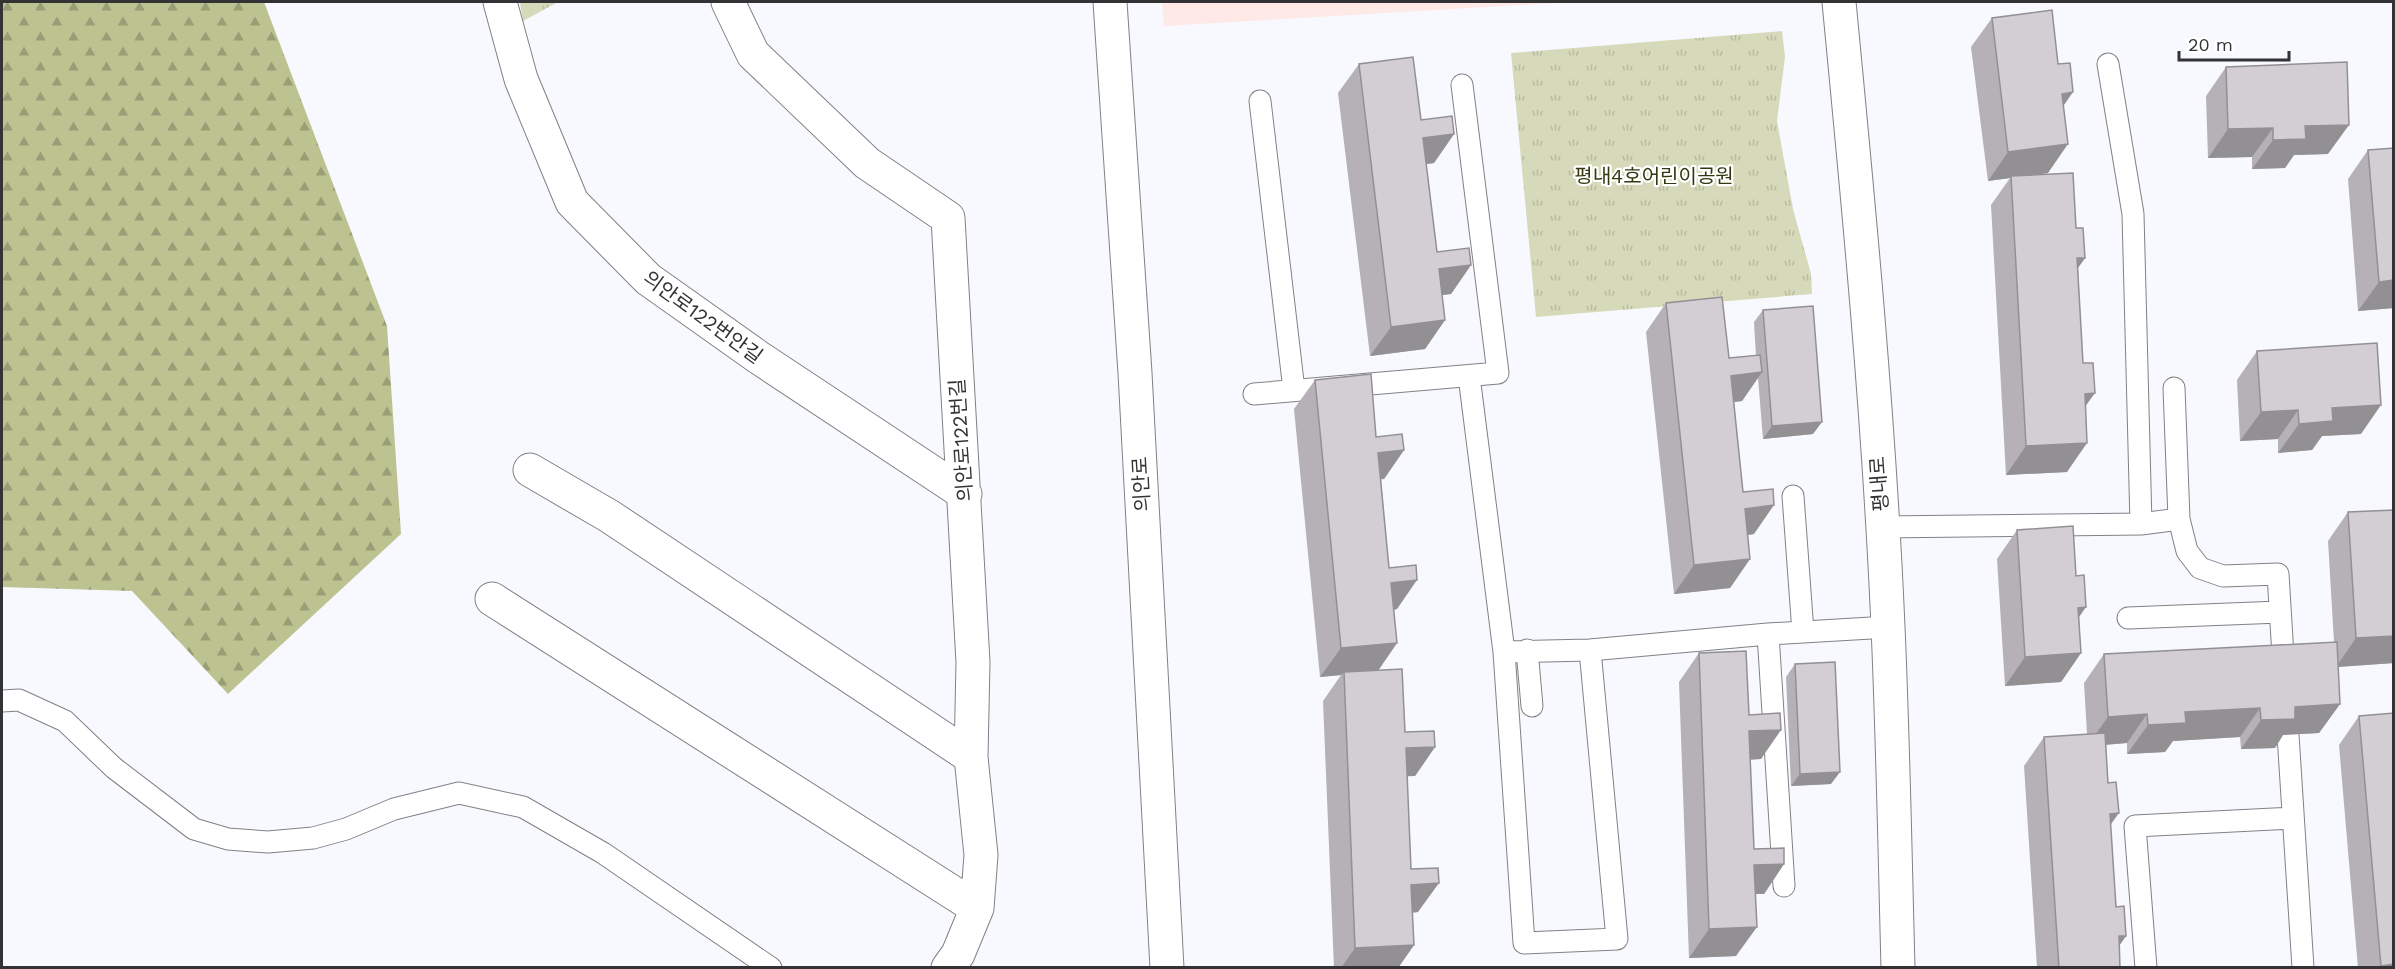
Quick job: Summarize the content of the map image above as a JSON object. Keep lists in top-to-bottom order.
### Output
{
  "streets": {
    "street": [
      "의안로122번안길",
      "의안로122번길",
      "의안로",
      "평내로"
    ]
  },
  "crossings": [
    ["의안로122번안길", "의안로122번길"]
  ],
  "parks": ["평내4호어린이공원"],
  "scale_bar": "20 m"
}
